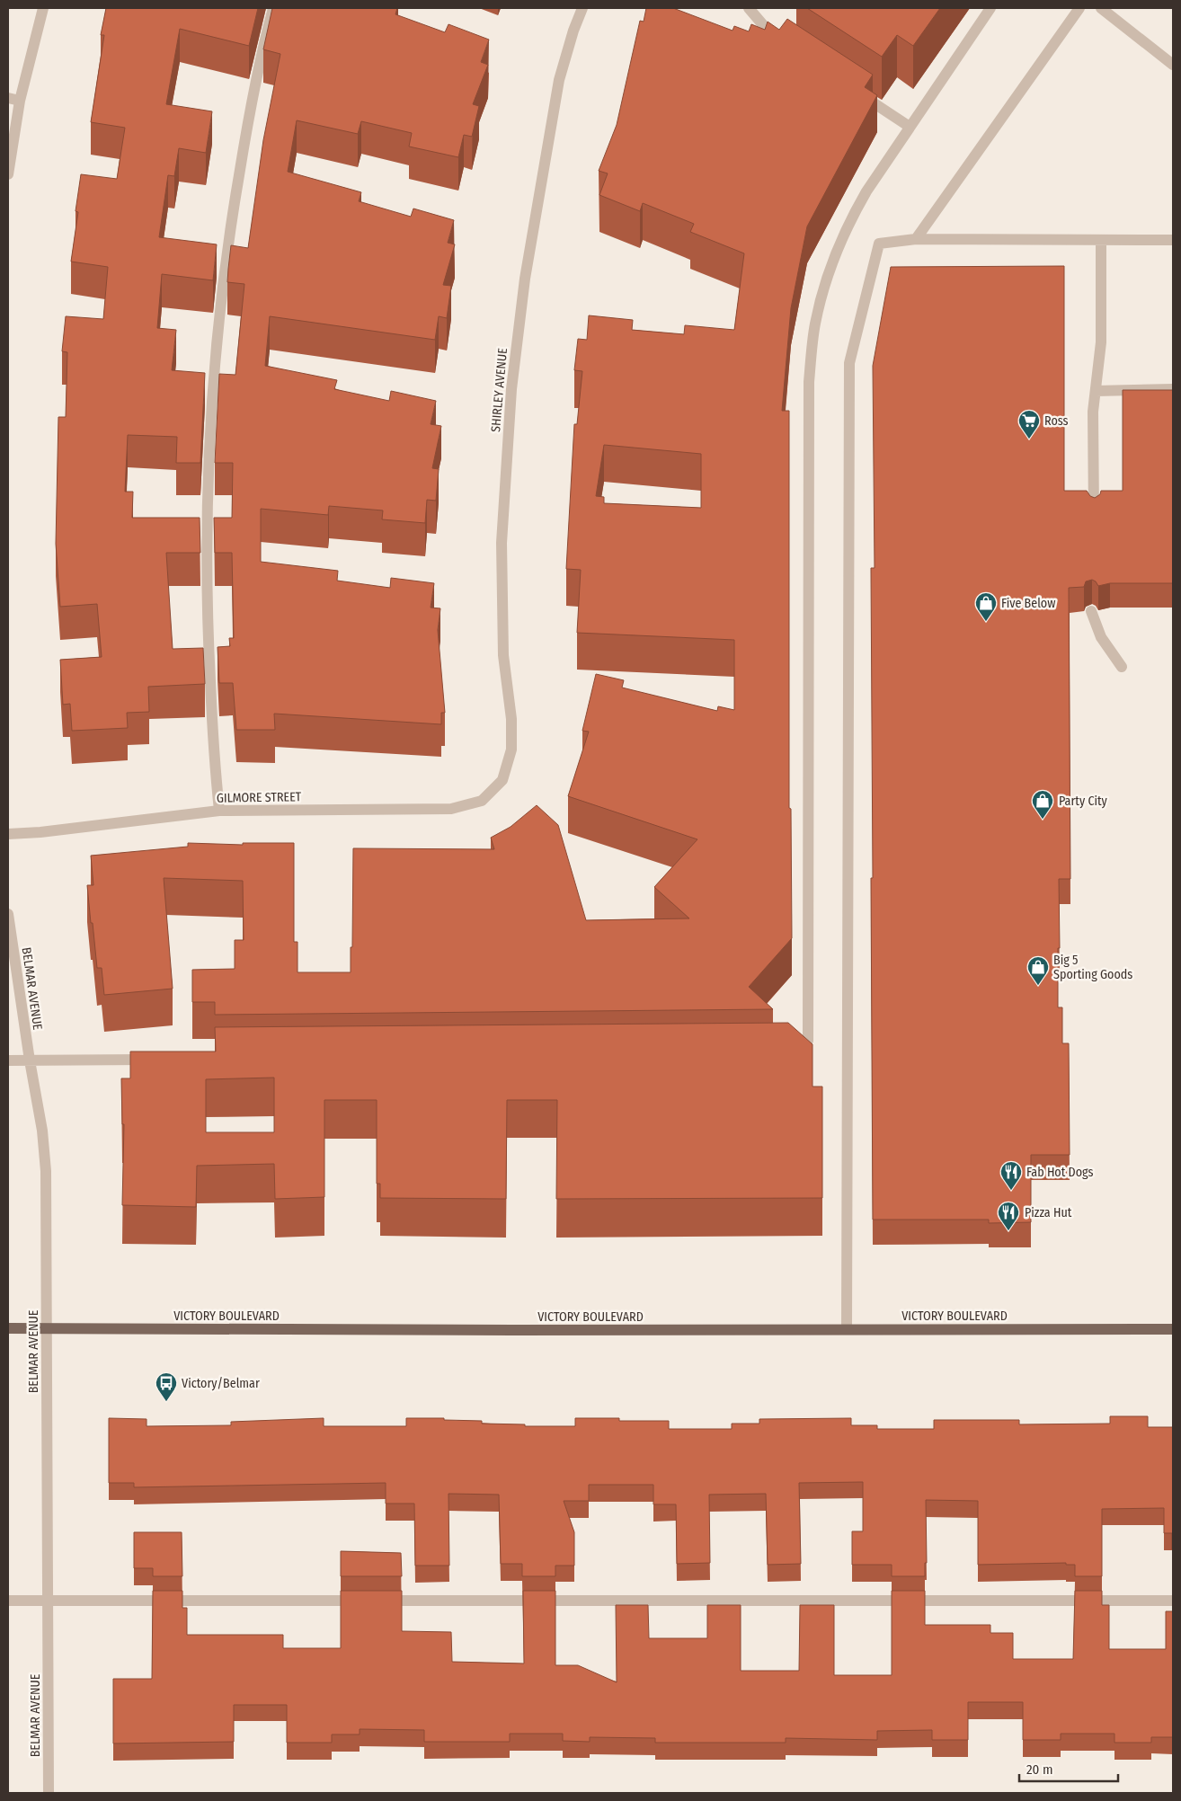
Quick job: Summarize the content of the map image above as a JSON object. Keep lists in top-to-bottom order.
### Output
{
  "streets": {
    "main road": ["VICTORY BOULEVARD"],
    "street": ["SHIRLEY AVENUE", "GILMORE STREET", "BELMAR AVENUE"]
  },
  "crossings": [
    ["SHIRLEY AVENUE", "GILMORE STREET"],
    ["BELMAR AVENUE", "VICTORY BOULEVARD"]
  ],
  "places": {
    "supermarket": ["Ross"],
    "shop": ["Five Below", "Party City", "Big 5 Sporting Goods"],
    "restaurant": ["Fab Hot Dogs", "Pizza Hut"],
    "bus stop": ["Victory/Belmar"]
  },
  "scale_bar": "20 m"
}
